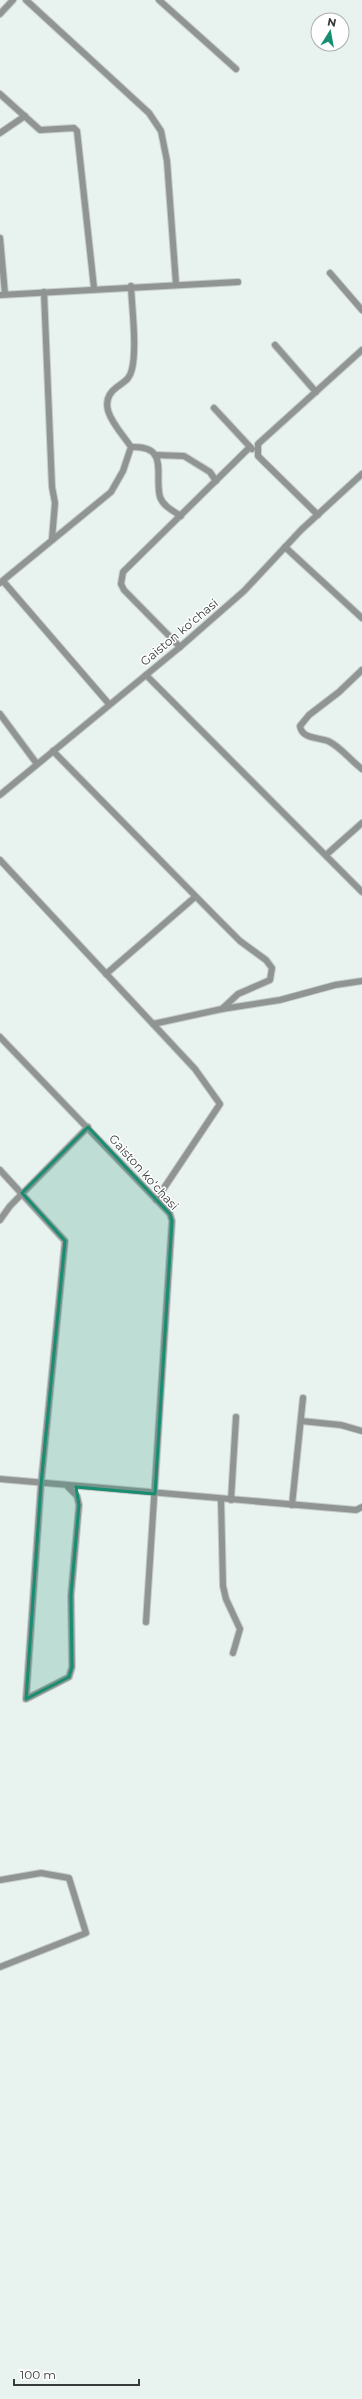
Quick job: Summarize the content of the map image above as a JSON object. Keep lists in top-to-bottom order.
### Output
{
  "streets": {
    "street": ["Gaiston koʻchasi"]
  },
  "scale_bar": "100 m",
  "north": "top"
}
